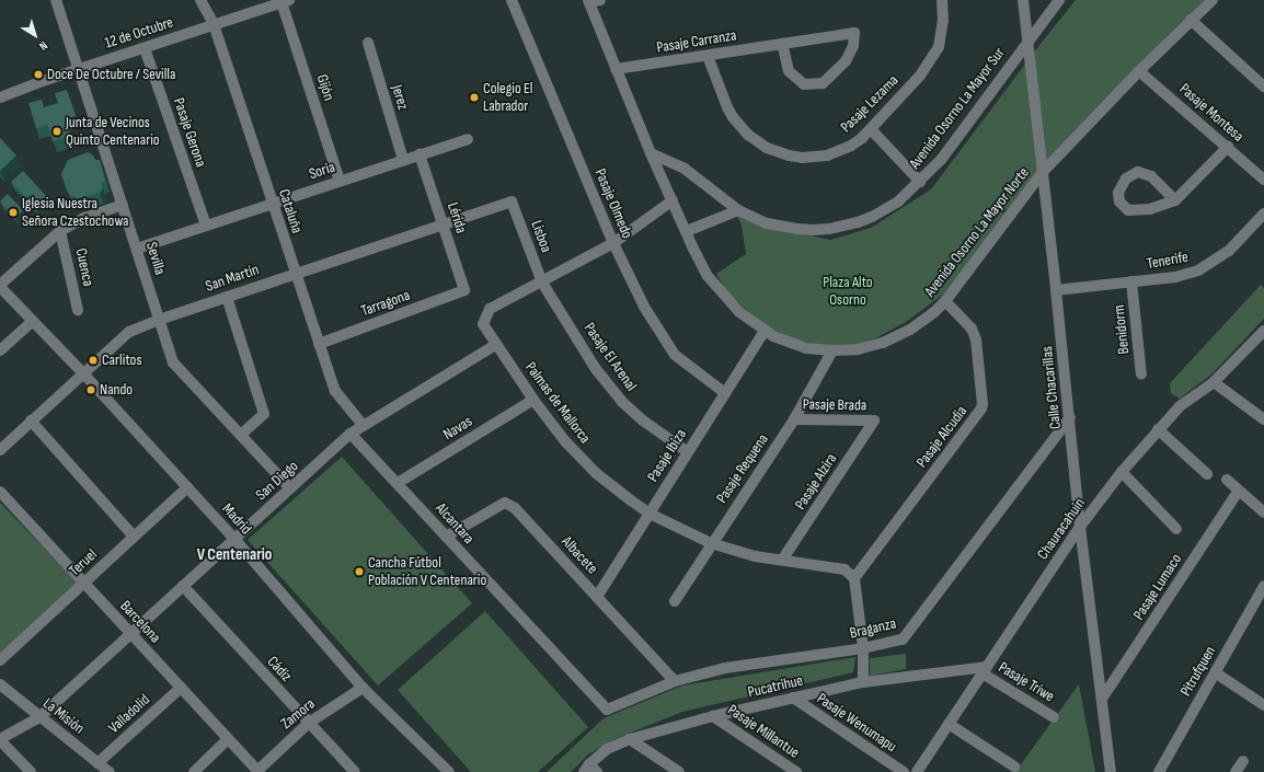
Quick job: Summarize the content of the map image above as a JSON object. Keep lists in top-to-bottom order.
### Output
{
  "streets": {
    "street": [
      "12 de Octubre",
      "Pasaje Carranza",
      "Gijón",
      "Jerez",
      "Pasaje Lezama",
      "Avenida Osorno La Mayor Sur",
      "Pasaje Montesa",
      "Pasaje Gerona",
      "Soria",
      "Pasaje Olmedo",
      "Cataluña",
      "Lérida",
      "Avenida Osorno La Mayor Norte",
      "Lisboa",
      "Sevilla",
      "Tenerife",
      "Cuenca",
      "San Martín",
      "Tarragona",
      "Benidorm",
      "Pasaje El Arenal",
      "Calle Chacarillas",
      "Palmas de Mallorca",
      "Pasaje Brada",
      "Navas",
      "Pasaje Alcudia",
      "Pasaje Ibiza",
      "Pasaje Requena",
      "San Diego",
      "Pasaje Alzira",
      "Madrid",
      "Alcantara",
      "Chauracahuin",
      "Albacete",
      "Teruel",
      "Pasaje Lumaco",
      "Barcelona",
      "Braganza",
      "Cádiz",
      "Pitrufquen",
      "Pasaje Triwe",
      "Pucatrihue",
      "Valladolid",
      "Zamora",
      "La Misión",
      "Pasaje Wenumapu",
      "Pasaje Millantue"
    ]
  },
  "crossings": [
    ["12 de Octubre", "Gijón"],
    ["12 de Octubre", "Pasaje Gerona"],
    ["12 de Octubre", "Cataluña"],
    ["12 de Octubre", "Sevilla"],
    ["Pasaje Carranza", "Pasaje Lezama"],
    ["Pasaje Carranza", "Avenida Osorno La Mayor Norte"],
    ["Gijón", "Soria"],
    ["Jerez", "Soria"],
    ["Avenida Osorno La Mayor Sur", "Avenida Osorno La Mayor Norte"],
    ["Avenida Osorno La Mayor Sur", "Calle Chacarillas"],
    ["Pasaje Montesa", "Avenida Osorno La Mayor Norte"],
    ["Pasaje Gerona", "Soria"],
    ["Soria", "Cataluña"],
    ["Soria", "Lérida"],
    ["Soria", "Sevilla"],
    ["Pasaje Olmedo", "Palmas de Mallorca"],
    ["Pasaje Olmedo", "Pasaje Ibiza"],
    ["Cataluña", "San Martín"],
    ["Cataluña", "Tarragona"],
    ["Cataluña", "San Diego"],
    ["Lérida", "San Martín"],
    ["Lérida", "Tarragona"],
    ["Avenida Osorno La Mayor Norte", "Calle Chacarillas"],
    ["Avenida Osorno La Mayor Norte", "Palmas de Mallorca"],
    ["Avenida Osorno La Mayor Norte", "Pasaje Alcudia"],
    ["Avenida Osorno La Mayor Norte", "Pasaje Ibiza"],
    ["Avenida Osorno La Mayor Norte", "Pasaje Requena"],
    ["Lisboa", "San Martín"],
    ["Lisboa", "Pasaje El Arenal"],
    ["Lisboa", "Palmas de Mallorca"],
    ["Sevilla", "San Martín"],
    ["Sevilla", "San Diego"],
    ["Tenerife", "Benidorm"],
    ["Tenerife", "Calle Chacarillas"],
    ["San Martín", "Madrid"],
    ["Pasaje El Arenal", "Palmas de Mallorca"],
    ["Pasaje El Arenal", "Pasaje Ibiza"],
    ["Calle Chacarillas", "Chauracahuin"],
    ["Calle Chacarillas", "Pasaje Lumaco"],
    ["Calle Chacarillas", "Braganza"],
    ["Palmas de Mallorca", "Navas"],
    ["Palmas de Mallorca", "Pasaje Alcudia"],
    ["Palmas de Mallorca", "Pasaje Ibiza"],
    ["Palmas de Mallorca", "Pasaje Requena"],
    ["Palmas de Mallorca", "San Diego"],
    ["Palmas de Mallorca", "Pasaje Alzira"],
    ["Pasaje Brada", "Pasaje Requena"],
    ["Pasaje Brada", "Pasaje Alzira"],
    ["Navas", "Alcantara"],
    ["Pasaje Ibiza", "Albacete"],
    ["San Diego", "Madrid"],
    ["San Diego", "Alcantara"],
    ["San Diego", "Barcelona"],
    ["San Diego", "Cádiz"],
    ["San Diego", "La Misión"],
    ["Madrid", "Teruel"],
    ["Madrid", "Zamora"],
    ["Alcantara", "Albacete"],
    ["Alcantara", "Braganza"],
    ["Chauracahuin", "Pasaje Triwe"],
    ["Chauracahuin", "Pucatrihue"],
    ["Albacete", "Braganza"],
    ["Teruel", "Barcelona"],
    ["Barcelona", "Valladolid"],
    ["Barcelona", "Zamora"],
    ["Cádiz", "Zamora"],
    ["Pasaje Triwe", "Pucatrihue"],
    ["Pucatrihue", "Pasaje Wenumapu"],
    ["Pucatrihue", "Pasaje Millantue"],
    ["Valladolid", "La Misión"]
  ],
  "districts": ["V Centenario"],
  "parks": ["Plaza Alto Osorno"],
  "places": [
    "Doce De Octubre / Sevilla",
    "Colegio El Labrador",
    "Junta de Vecinos Quinto Centenario",
    "Iglesia Nuestra Señora Czestochowa",
    "Carlitos",
    "Nando",
    "Cancha Fútbol Población V Centenario"
  ],
  "north": "bottom right"
}
